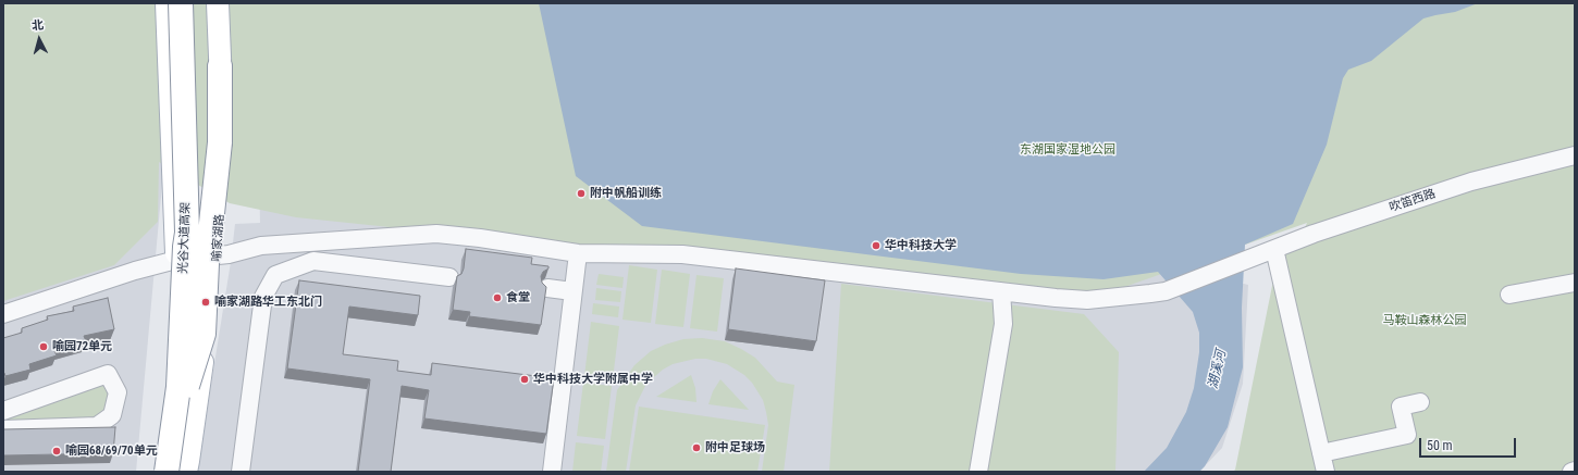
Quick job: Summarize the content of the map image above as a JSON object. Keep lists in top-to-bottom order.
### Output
{
  "streets": {
    "highway": ["光谷大道高架"],
    "main road": ["喻家湖路"],
    "street": ["吹笛西路"]
  },
  "crossings": [
    ["吹笛西路", "喻家湖路"]
  ],
  "water": ["湖溪河"],
  "parks": ["东湖国家湿地公园", "马鞍山森林公园"],
  "places": [
    "附中帆船训练",
    "华中科技大学",
    "食堂",
    "喻家湖路华工东北门",
    "喻园72单元",
    "华中科技大学附属中学",
    "附中足球场",
    "喻园68/69/70单元"
  ],
  "scale_bar": "50 m",
  "north": "top"
}
